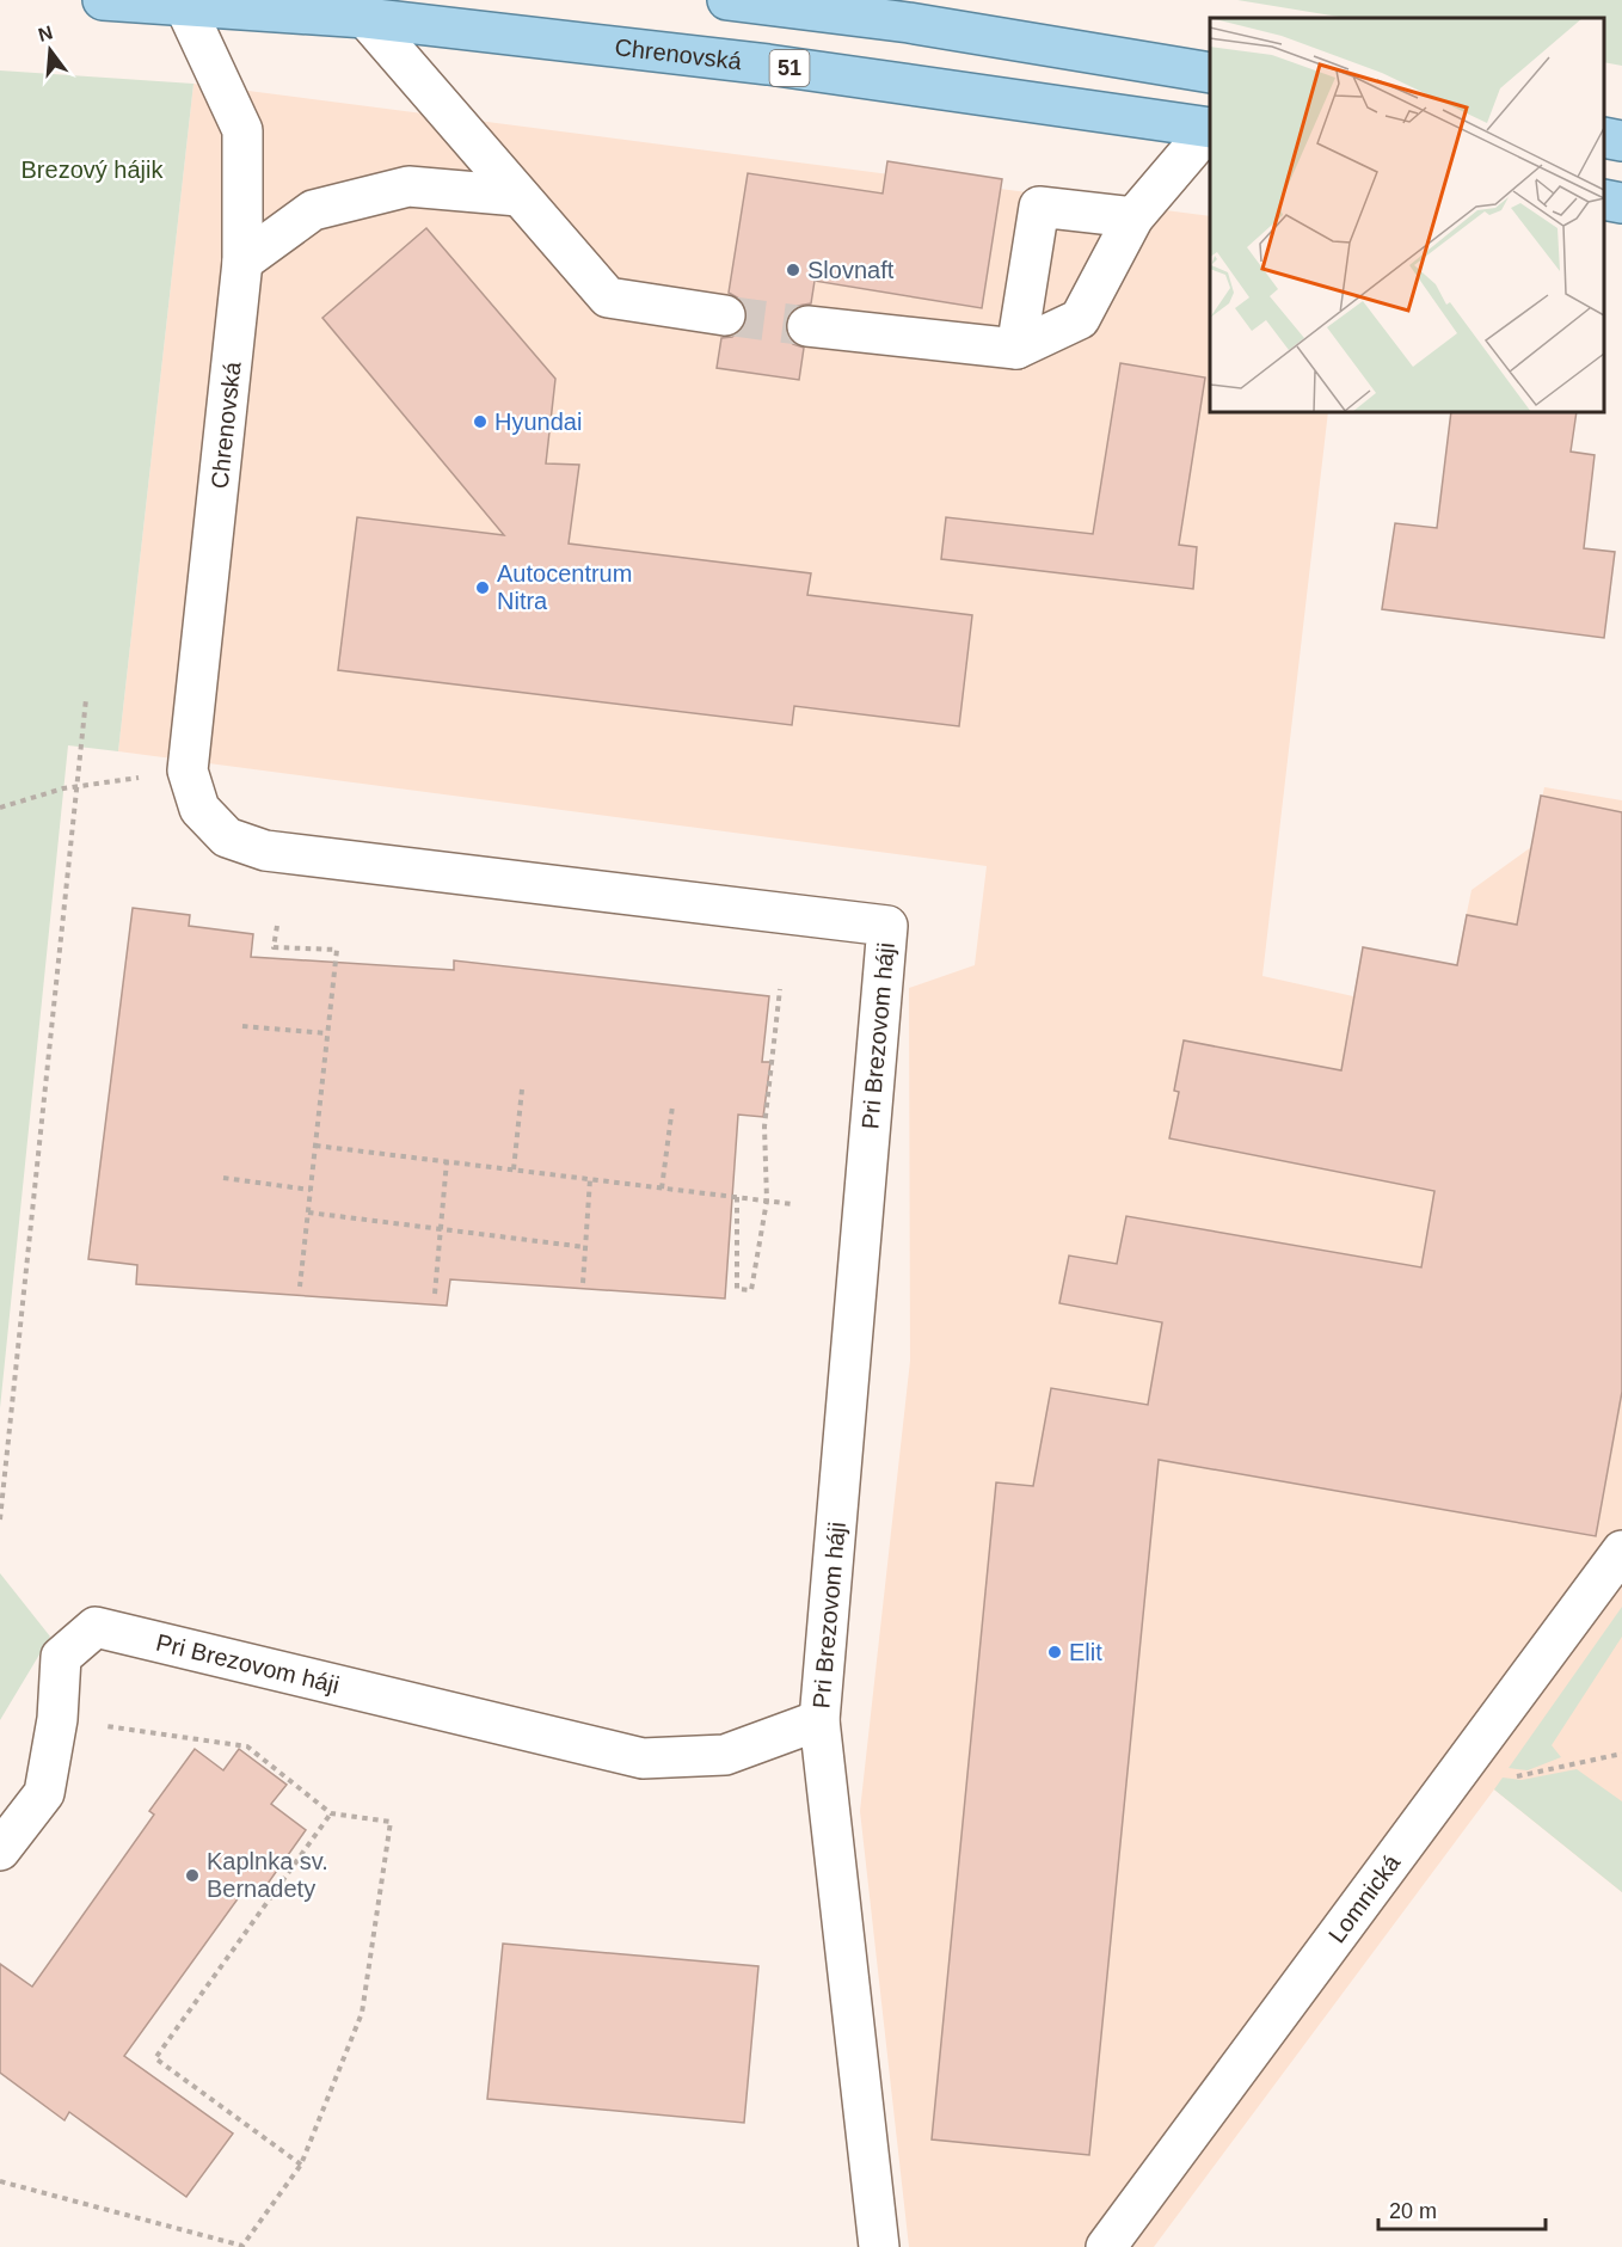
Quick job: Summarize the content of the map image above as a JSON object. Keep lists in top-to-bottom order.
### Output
{
  "streets": {
    "main road": ["Chrenovská", "51"],
    "street": ["Pri Brezovom háji", "Lomnická"]
  },
  "crossings": [
    ["Chrenovská", "Pri Brezovom háji"]
  ],
  "parks": ["Brezový hájik"],
  "places": [
    "Slovnaft",
    "Hyundai",
    "Autocentrum Nitra",
    "Elit",
    "Kaplnka sv. Bernadety"
  ],
  "scale_bar": "20 m",
  "north": "top"
}
